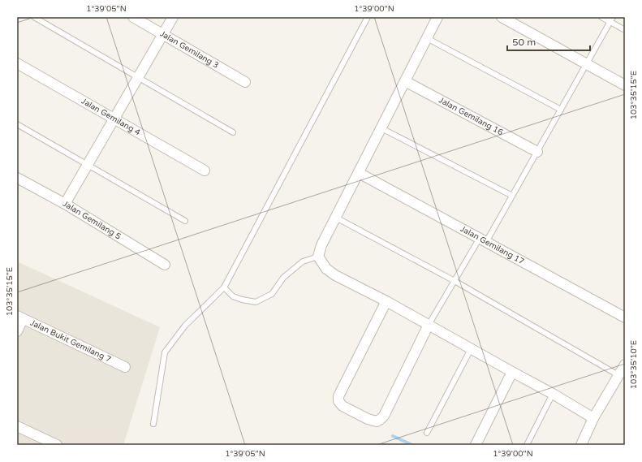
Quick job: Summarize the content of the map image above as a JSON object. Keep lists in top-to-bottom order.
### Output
{
  "streets": {
    "street": [
      "Jalan Gemilang 3",
      "Jalan Gemilang 16",
      "Jalan Gemilang 4",
      "Jalan Gemilang 5",
      "Jalan Gemilang 17",
      "Jalan Bukit Gemilang 7"
    ]
  },
  "scale_bar": "50 m",
  "coordinates": [
    "1°39'05\"N",
    "1°39'00\"N",
    "103°35'15\"E",
    "103°35'10\"E"
  ]
}
